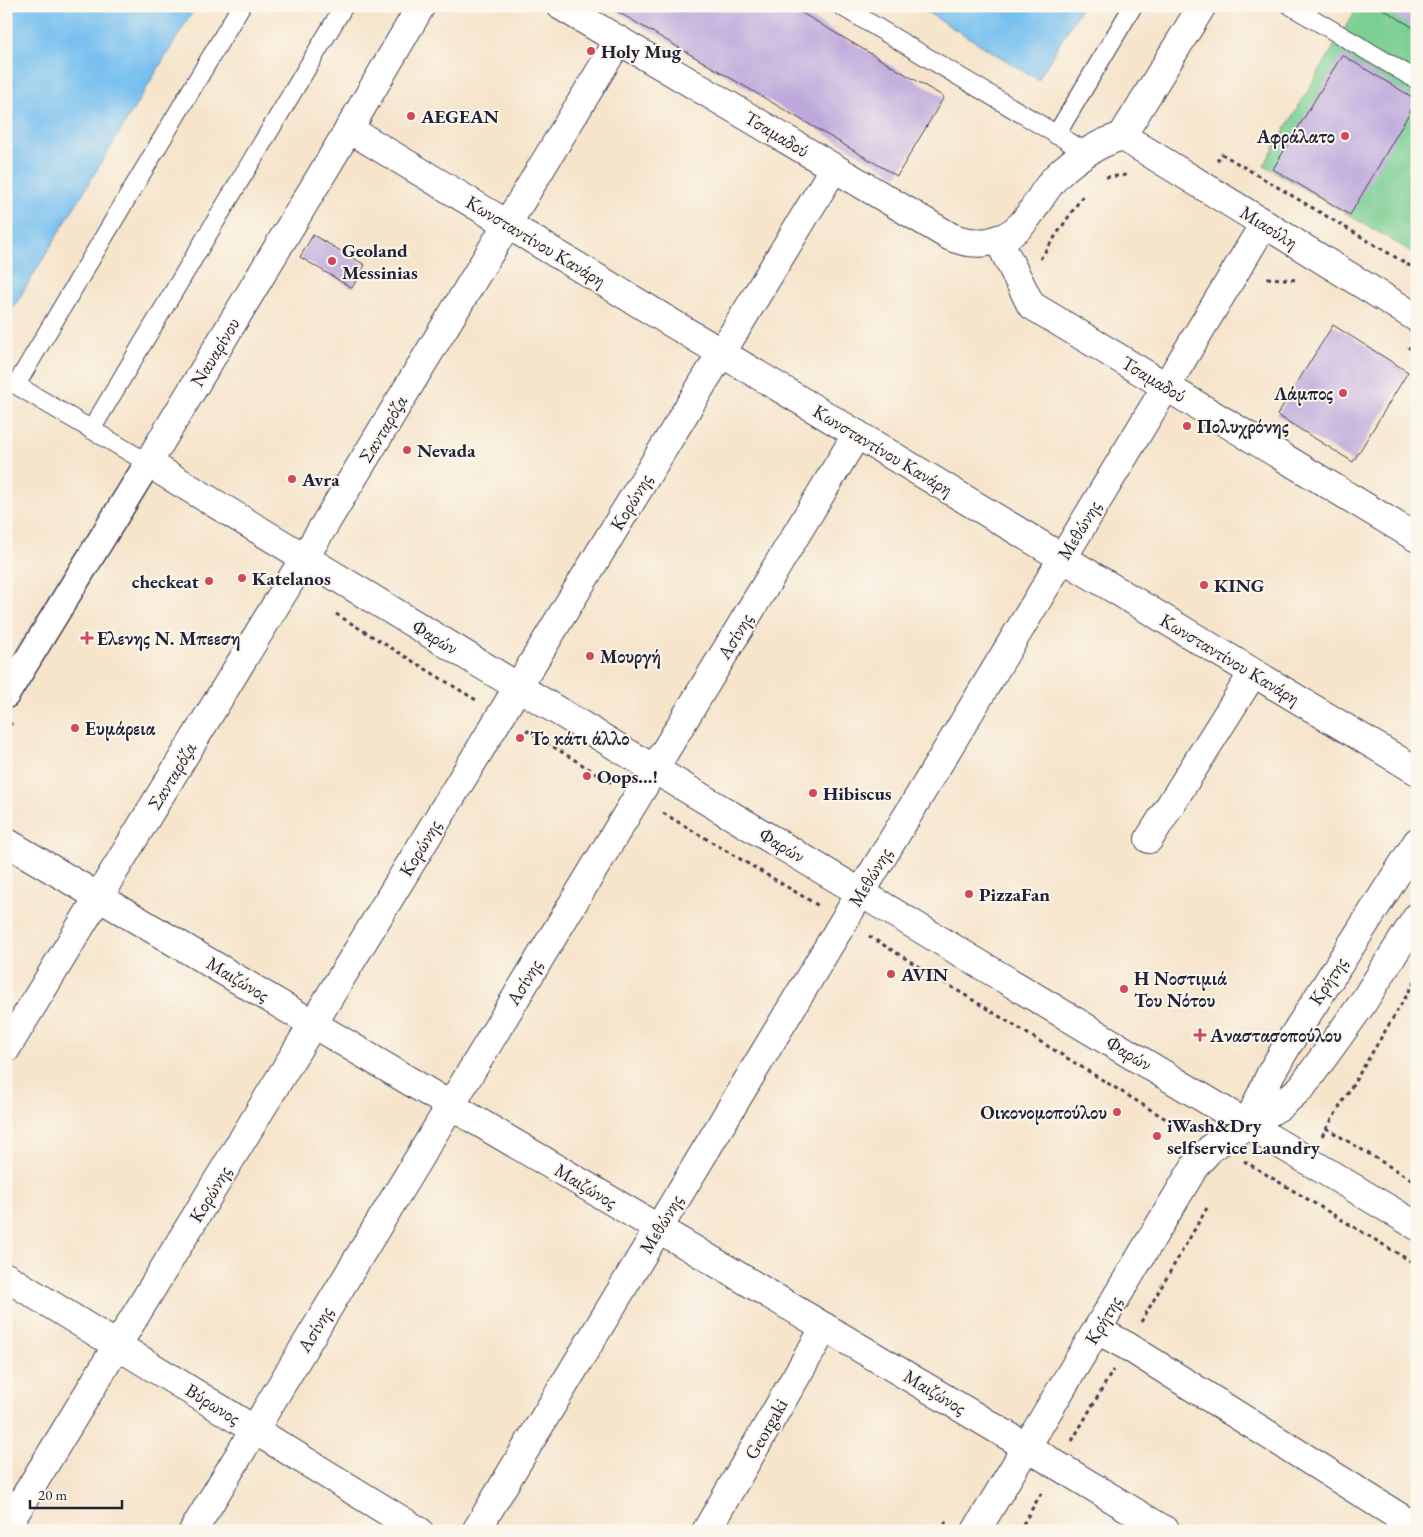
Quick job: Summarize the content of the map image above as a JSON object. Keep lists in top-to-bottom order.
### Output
{
  "streets": {
    "street": [
      "Τσαμαδού",
      "Μιαούλη",
      "Κωνσταντίνου Κανάρη",
      "Ναυαρίνου",
      "Σανταρόζα",
      "Κορώνης",
      "Μεθώνης",
      "Ασίνης",
      "Φαρών",
      "Μαιζώνος",
      "Κρήτης",
      "Βύρωνος",
      "Georgaki"
    ]
  },
  "crossings": [
    ["Τσαμαδού", "Μιαούλη"],
    ["Τσαμαδού", "Σανταρόζα"],
    ["Τσαμαδού", "Κορώνης"],
    ["Τσαμαδού", "Μεθώνης"],
    ["Μιαούλη", "Μεθώνης"],
    ["Κωνσταντίνου Κανάρη", "Ναυαρίνου"],
    ["Κωνσταντίνου Κανάρη", "Σανταρόζα"],
    ["Κωνσταντίνου Κανάρη", "Κορώνης"],
    ["Κωνσταντίνου Κανάρη", "Μεθώνης"],
    ["Κωνσταντίνου Κανάρη", "Ασίνης"],
    ["Ναυαρίνου", "Φαρών"],
    ["Σανταρόζα", "Φαρών"],
    ["Σανταρόζα", "Μαιζώνος"],
    ["Κορώνης", "Φαρών"],
    ["Κορώνης", "Μαιζώνος"],
    ["Κορώνης", "Βύρωνος"],
    ["Μεθώνης", "Φαρών"],
    ["Μεθώνης", "Μαιζώνος"],
    ["Ασίνης", "Φαρών"],
    ["Ασίνης", "Μαιζώνος"],
    ["Ασίνης", "Βύρωνος"],
    ["Φαρών", "Κρήτης"],
    ["Μαιζώνος", "Κρήτης"],
    ["Μαιζώνος", "Georgaki"]
  ],
  "places": {
    "other": [
      "Holy Mug",
      "AEGEAN",
      "Αφράλατο",
      "Geoland Messinias",
      "Λάμπος",
      "Πολυχρόνης",
      "Nevada",
      "Avra",
      "Katelanos",
      "checkeat",
      "KING",
      "Μουργή",
      "Ευμάρεια",
      "Το κάτι άλλο",
      "Oops...!",
      "Hibiscus",
      "PizzaFan",
      "AVIN",
      "Η Νοστιμιά Του Νότου",
      "Οικονομοπούλου",
      "iWash&Dry selfservice Laundry"
    ],
    "health": ["Ελενης Ν. Μπεεση", "Αναστασοπούλου"]
  },
  "scale_bar": "20 m"
}
